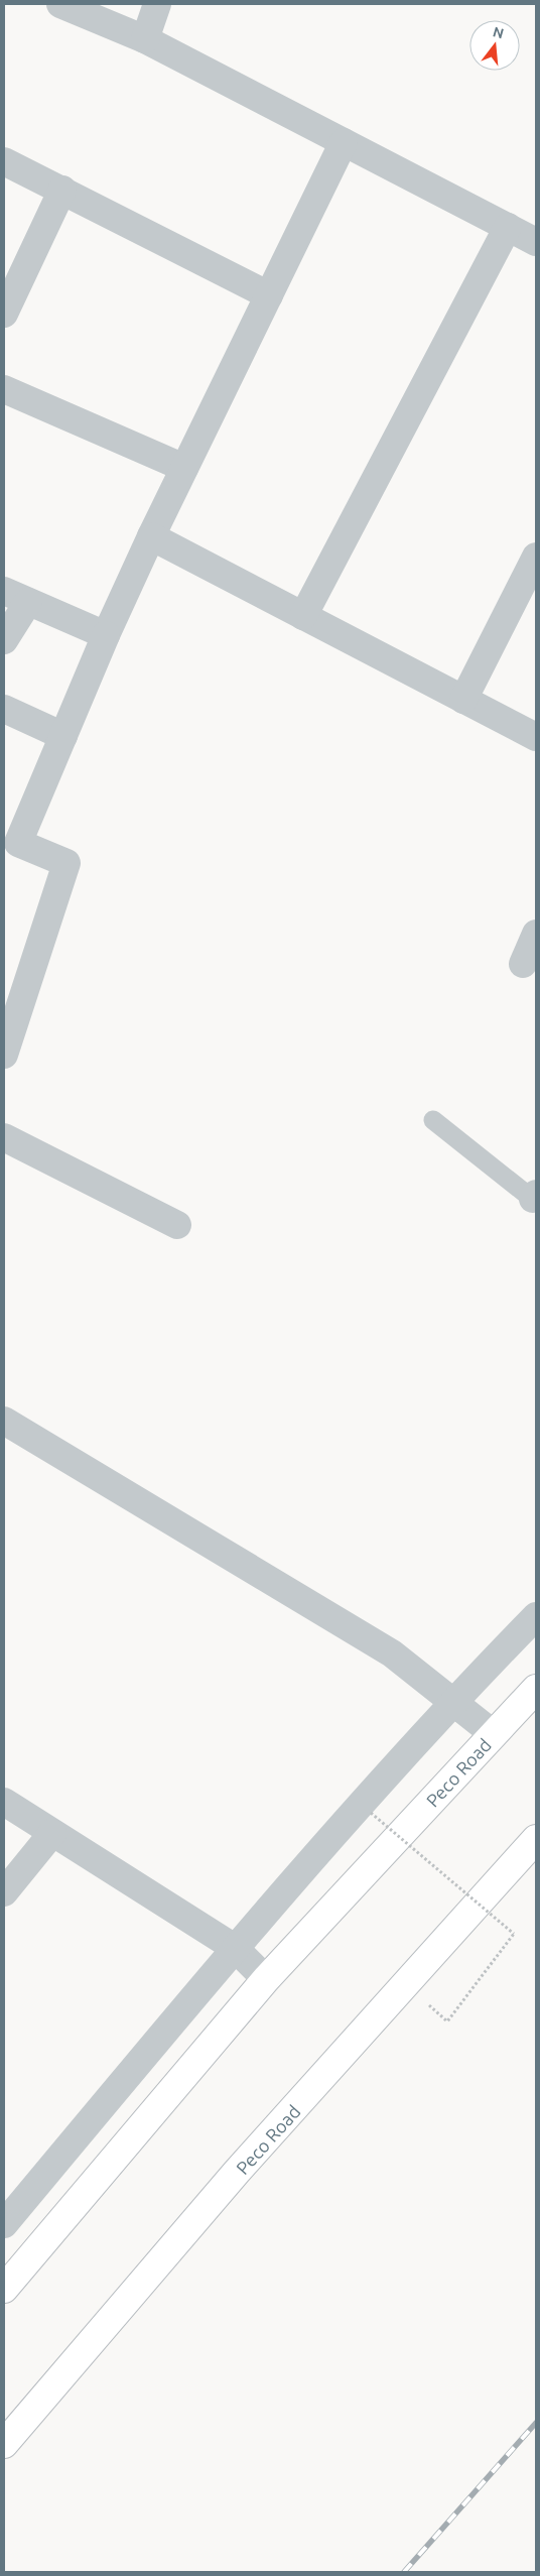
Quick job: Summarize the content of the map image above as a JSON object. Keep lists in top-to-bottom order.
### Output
{
  "streets": {
    "main road": ["Peco Road"]
  },
  "north": "top"
}
